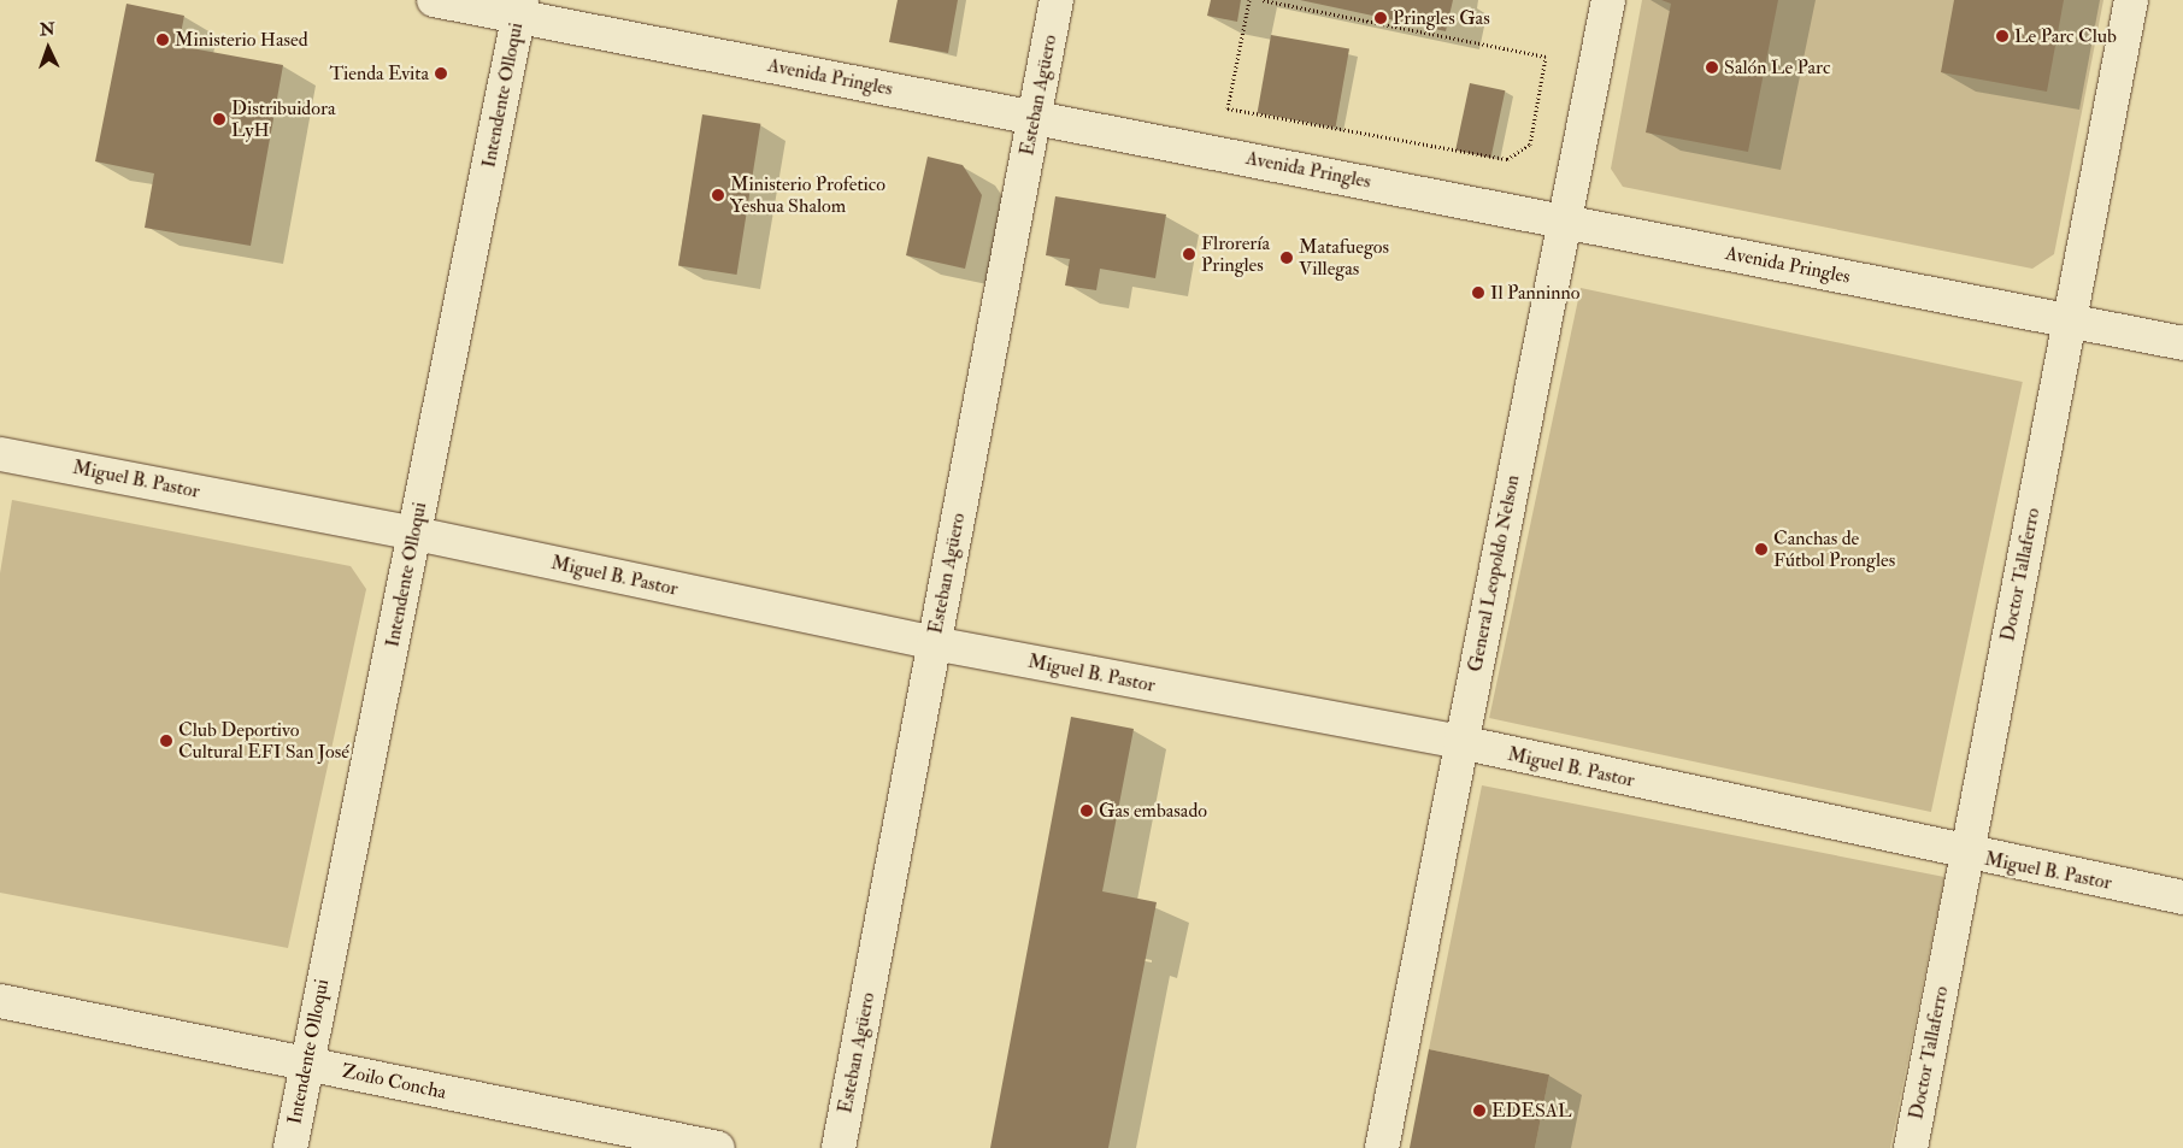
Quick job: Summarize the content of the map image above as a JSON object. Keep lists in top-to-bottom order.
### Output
{
  "streets": {
    "street": [
      "Avenida Pringles",
      "Intendente Olloqui",
      "Esteban Agüero",
      "Miguel B. Pastor",
      "General Leopoldo Nelson",
      "Doctor Tallaferro",
      "Zoilo Concha"
    ]
  },
  "crossings": [
    ["Avenida Pringles", "Intendente Olloqui"],
    ["Avenida Pringles", "Esteban Agüero"],
    ["Avenida Pringles", "General Leopoldo Nelson"],
    ["Avenida Pringles", "Doctor Tallaferro"],
    ["Intendente Olloqui", "Miguel B. Pastor"],
    ["Intendente Olloqui", "Zoilo Concha"],
    ["Esteban Agüero", "Miguel B. Pastor"],
    ["Miguel B. Pastor", "General Leopoldo Nelson"],
    ["Miguel B. Pastor", "Doctor Tallaferro"]
  ],
  "places": [
    "Pringles Gas",
    "Le Parc Club",
    "Ministerio Hased",
    "Salón Le Parc",
    "Tienda Evita",
    "Distribuidora LyH",
    "Ministerio Profetico Yeshua Shalom",
    "Flrorería Pringles",
    "Matafuegos Villegas",
    "Il Panninno",
    "Canchas de Fútbol Prongles",
    "Club Deportivo Cultural EFI San José",
    "Gas embasado",
    "EDESAL"
  ],
  "north": "top"
}
